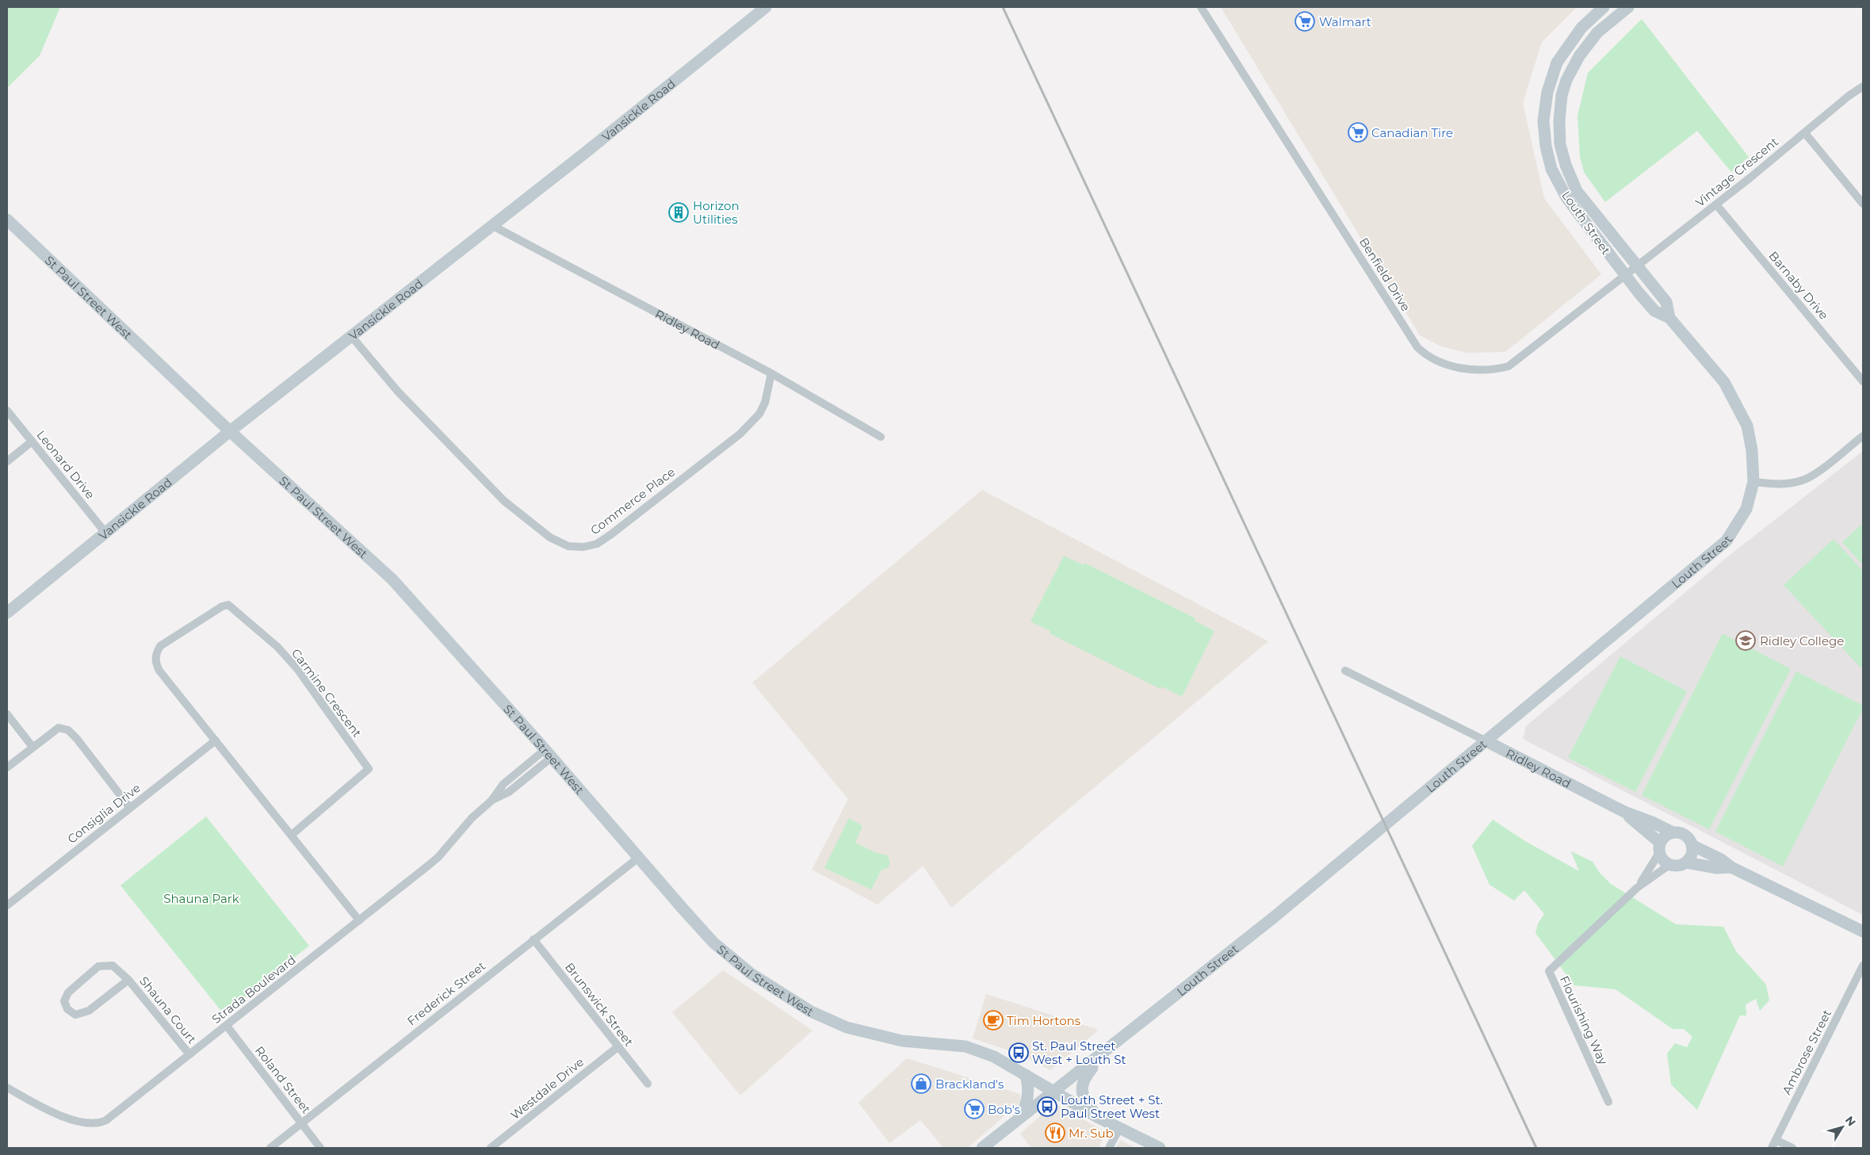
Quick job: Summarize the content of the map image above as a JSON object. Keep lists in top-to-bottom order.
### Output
{
  "streets": {
    "main road": [
      "Vansickle Road",
      "Louth Street",
      "St Paul Street West",
      "Ridley Road"
    ],
    "street": [
      "Vintage Crescent",
      "Benfield Drive",
      "Barnaby Drive",
      "Leonard Drive",
      "Commerce Place",
      "Carmine Crescent",
      "Consiglia Drive",
      "Strada Boulevard",
      "Frederick Street",
      "Brunswick Street",
      "Shauna Court",
      "Flourishing Way",
      "Ambrose Street",
      "Roland Street",
      "Westdale Drive"
    ]
  },
  "crossings": [
    ["Vansickle Road", "St Paul Street West"],
    ["Vansickle Road", "Ridley Road"],
    ["Vansickle Road", "Leonard Drive"],
    ["Vansickle Road", "Commerce Place"],
    ["Vintage Crescent", "Louth Street"],
    ["Vintage Crescent", "Benfield Drive"],
    ["Vintage Crescent", "Barnaby Drive"],
    ["Louth Street", "Benfield Drive"],
    ["Louth Street", "St Paul Street West"],
    ["Louth Street", "Ridley Road"],
    ["St Paul Street West", "Strada Boulevard"],
    ["St Paul Street West", "Frederick Street"],
    ["Ridley Road", "Commerce Place"],
    ["Ridley Road", "Flourishing Way"],
    ["Carmine Crescent", "Consiglia Drive"],
    ["Carmine Crescent", "Strada Boulevard"],
    ["Strada Boulevard", "Shauna Court"],
    ["Strada Boulevard", "Roland Street"],
    ["Frederick Street", "Brunswick Street"],
    ["Frederick Street", "Roland Street"],
    ["Brunswick Street", "Westdale Drive"]
  ],
  "parks": ["Shauna Park"],
  "places": {
    "supermarket": ["Walmart", "Canadian Tire", "Bob's"],
    "building": ["Horizon Utilities"],
    "school or university": ["Ridley College"],
    "cafe": ["Tim Hortons"],
    "bus stop": ["St. Paul Street West + Louth St", "Louth Street + St. Paul Street West"],
    "shop": ["Brackland's"],
    "restaurant": ["Mr. Sub"]
  },
  "north": "top right"
}
